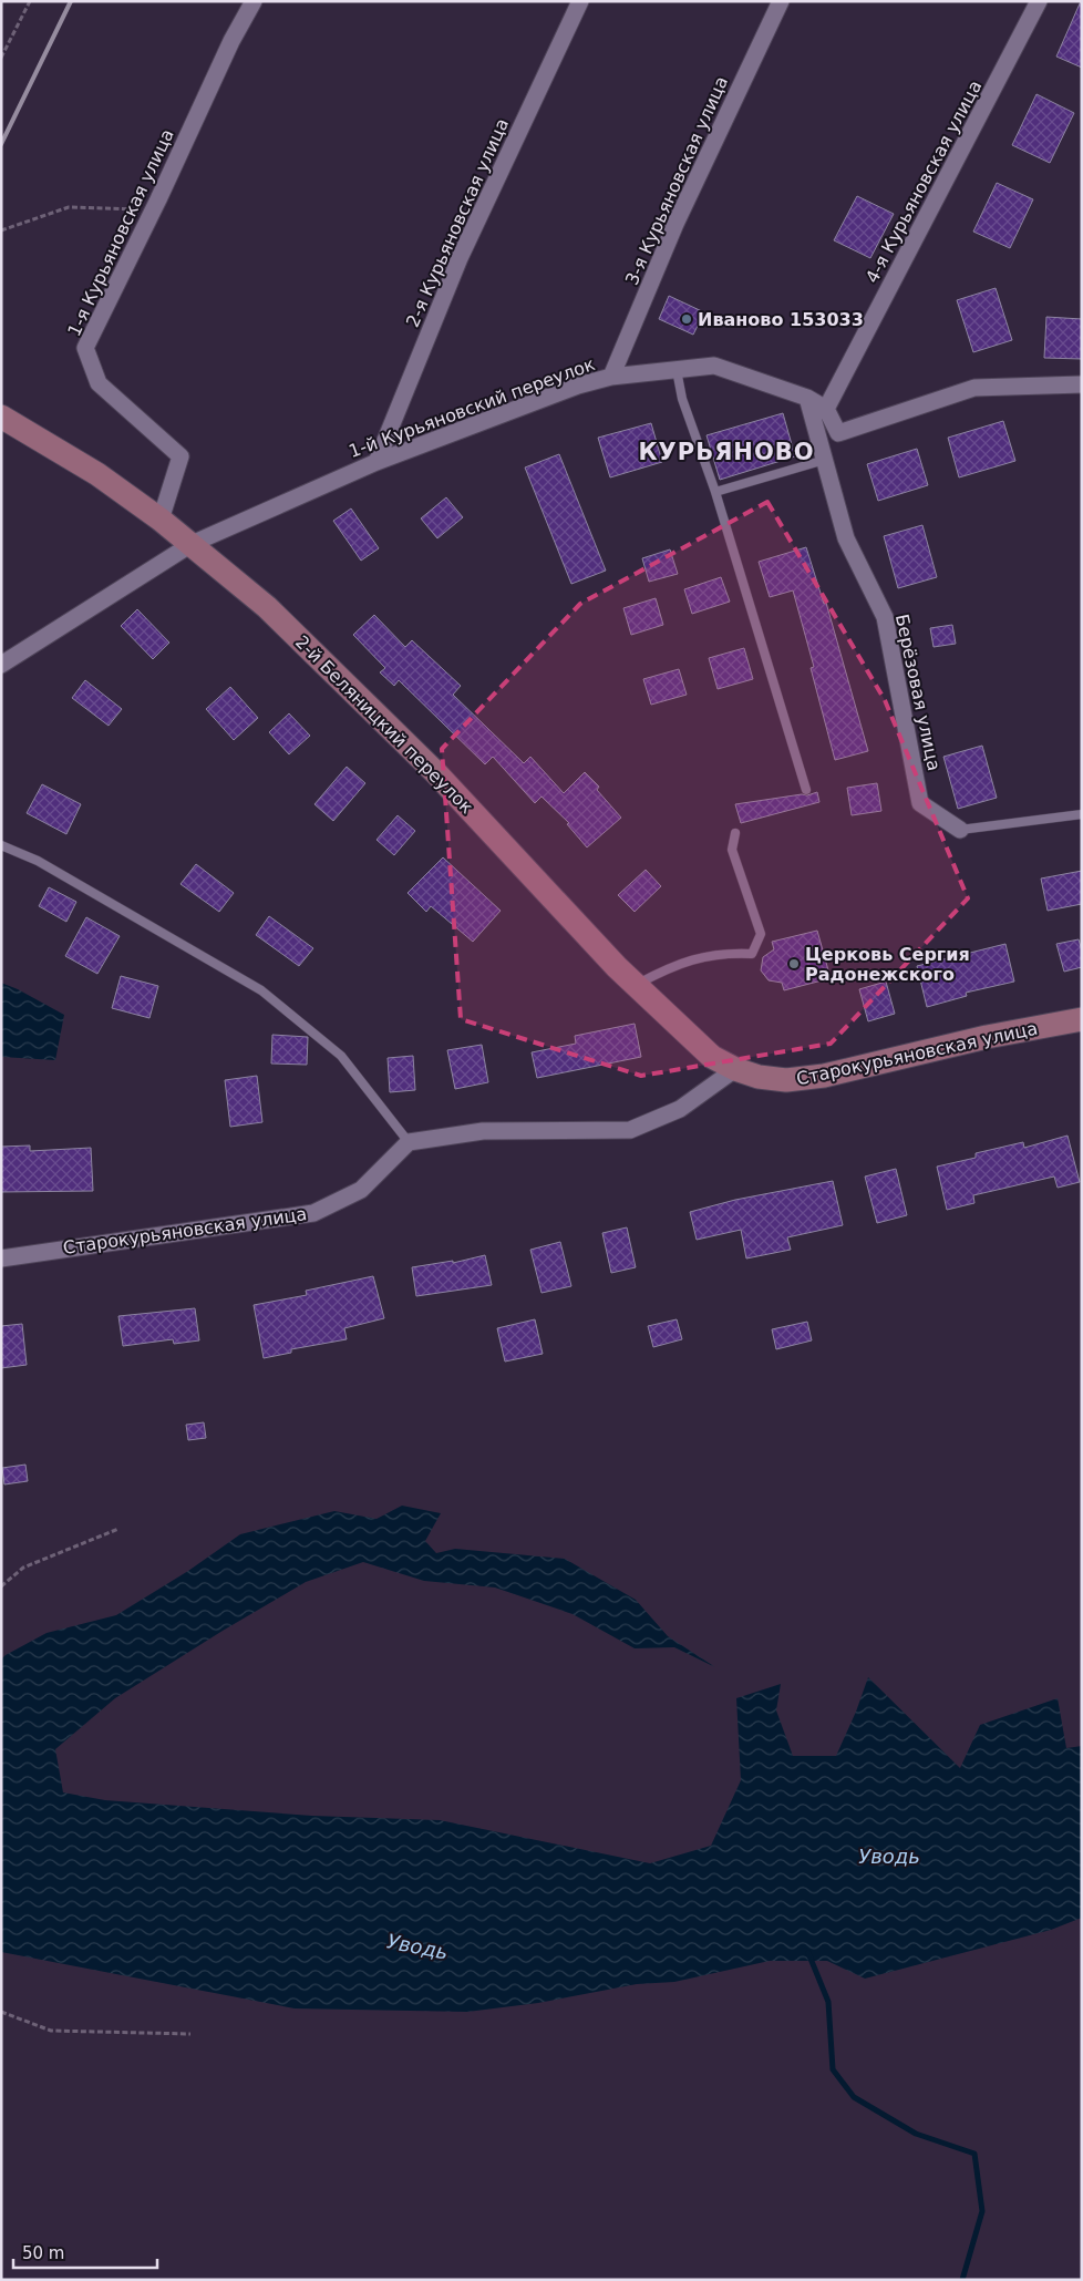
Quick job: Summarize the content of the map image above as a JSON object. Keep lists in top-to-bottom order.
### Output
{
  "streets": {
    "main road": ["2-й Беляницкий переулок", "Старокурьяновская улица"],
    "street": [
      "3-я Курьяновская улица",
      "4-я Курьяновская улица",
      "2-я Курьяновская улица",
      "1-я Курьяновская улица",
      "1-й Курьяновский переулок",
      "Берёзовая улица"
    ]
  },
  "crossings": [
    ["3-я Курьяновская улица", "1-й Курьяновский переулок"],
    ["4-я Курьяновская улица", "1-й Курьяновский переулок"],
    ["2-я Курьяновская улица", "1-й Курьяновский переулок"],
    ["1-я Курьяновская улица", "2-й Беляницкий переулок"],
    ["1-й Курьяновский переулок", "Берёзовая улица"],
    ["1-й Курьяновский переулок", "2-й Беляницкий переулок"],
    ["2-й Беляницкий переулок", "Старокурьяновская улица"]
  ],
  "districts": ["КУРЬЯНОВО"],
  "water": ["Уводь"],
  "places": ["Иваново 153033", "Церковь Сергия Радонежского"],
  "scale_bar": "50 m"
}
